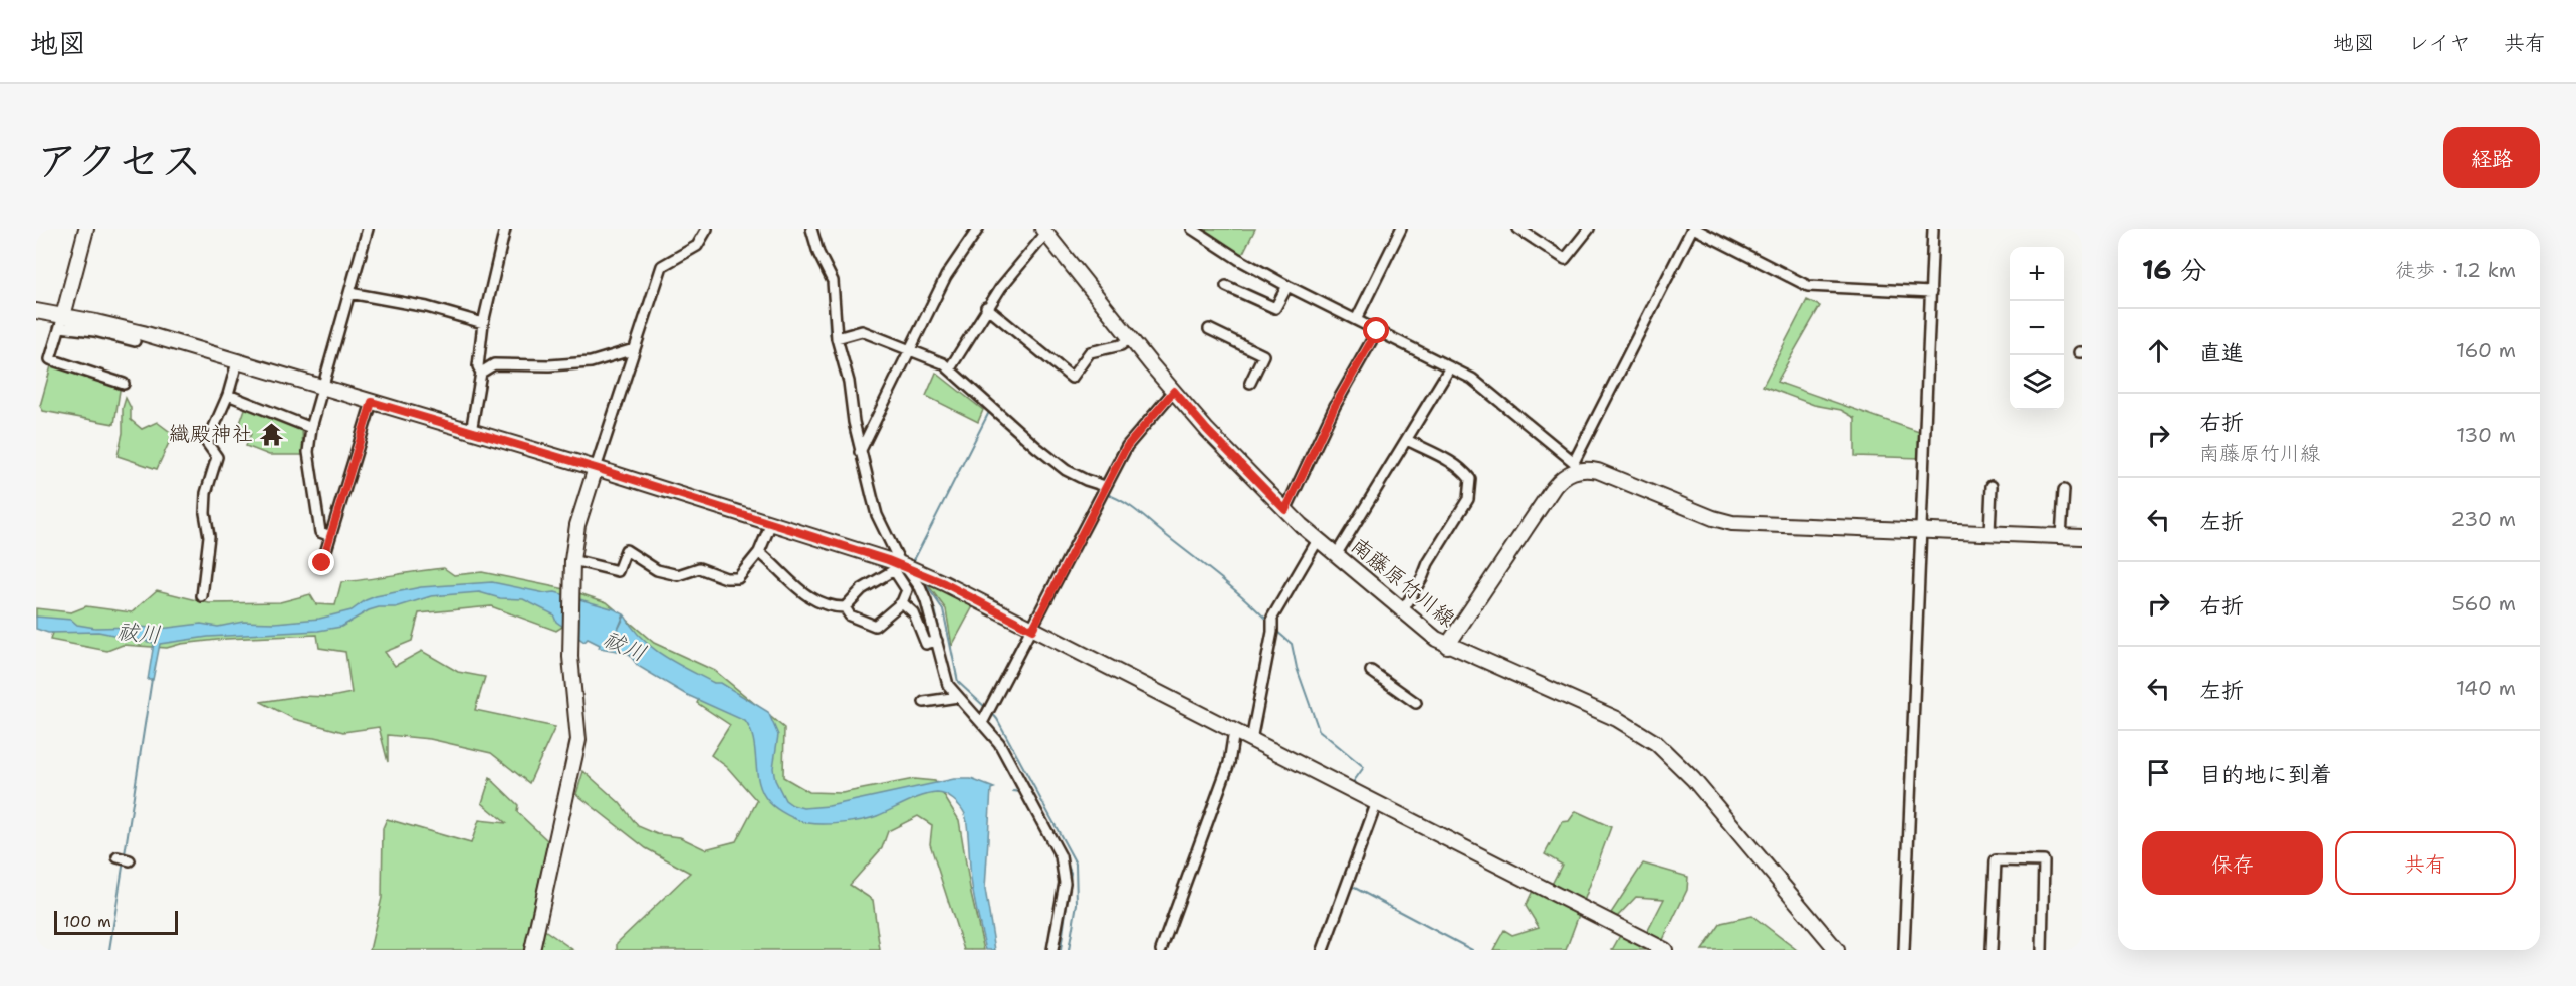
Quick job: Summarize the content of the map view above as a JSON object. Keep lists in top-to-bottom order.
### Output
{
  "streets": {
    "street": ["南藤原竹川線"]
  },
  "water": ["祓川"],
  "places": {
    "temple": ["織殿神社"]
  },
  "scale_bar": "100 m",
  "page": {
    "header": "地図",
    "nav": ["地図", "レイヤ", "共有"],
    "title": "アクセス",
    "buttons": [
      "経路",
      ["保存", "共有"]
    ],
    "heading": ["16 分", "徒歩 · 1.2 km"],
    "map_buttons": ["+", "−"],
    "list": [
      ["直進", "160 m"],
      ["右折", "南藤原竹川線", "130 m"],
      ["左折", "230 m"],
      ["右折", "560 m"],
      ["左折", "140 m"],
      "目的地に到着"
    ],
    "scale": "100 m"
  }
}
